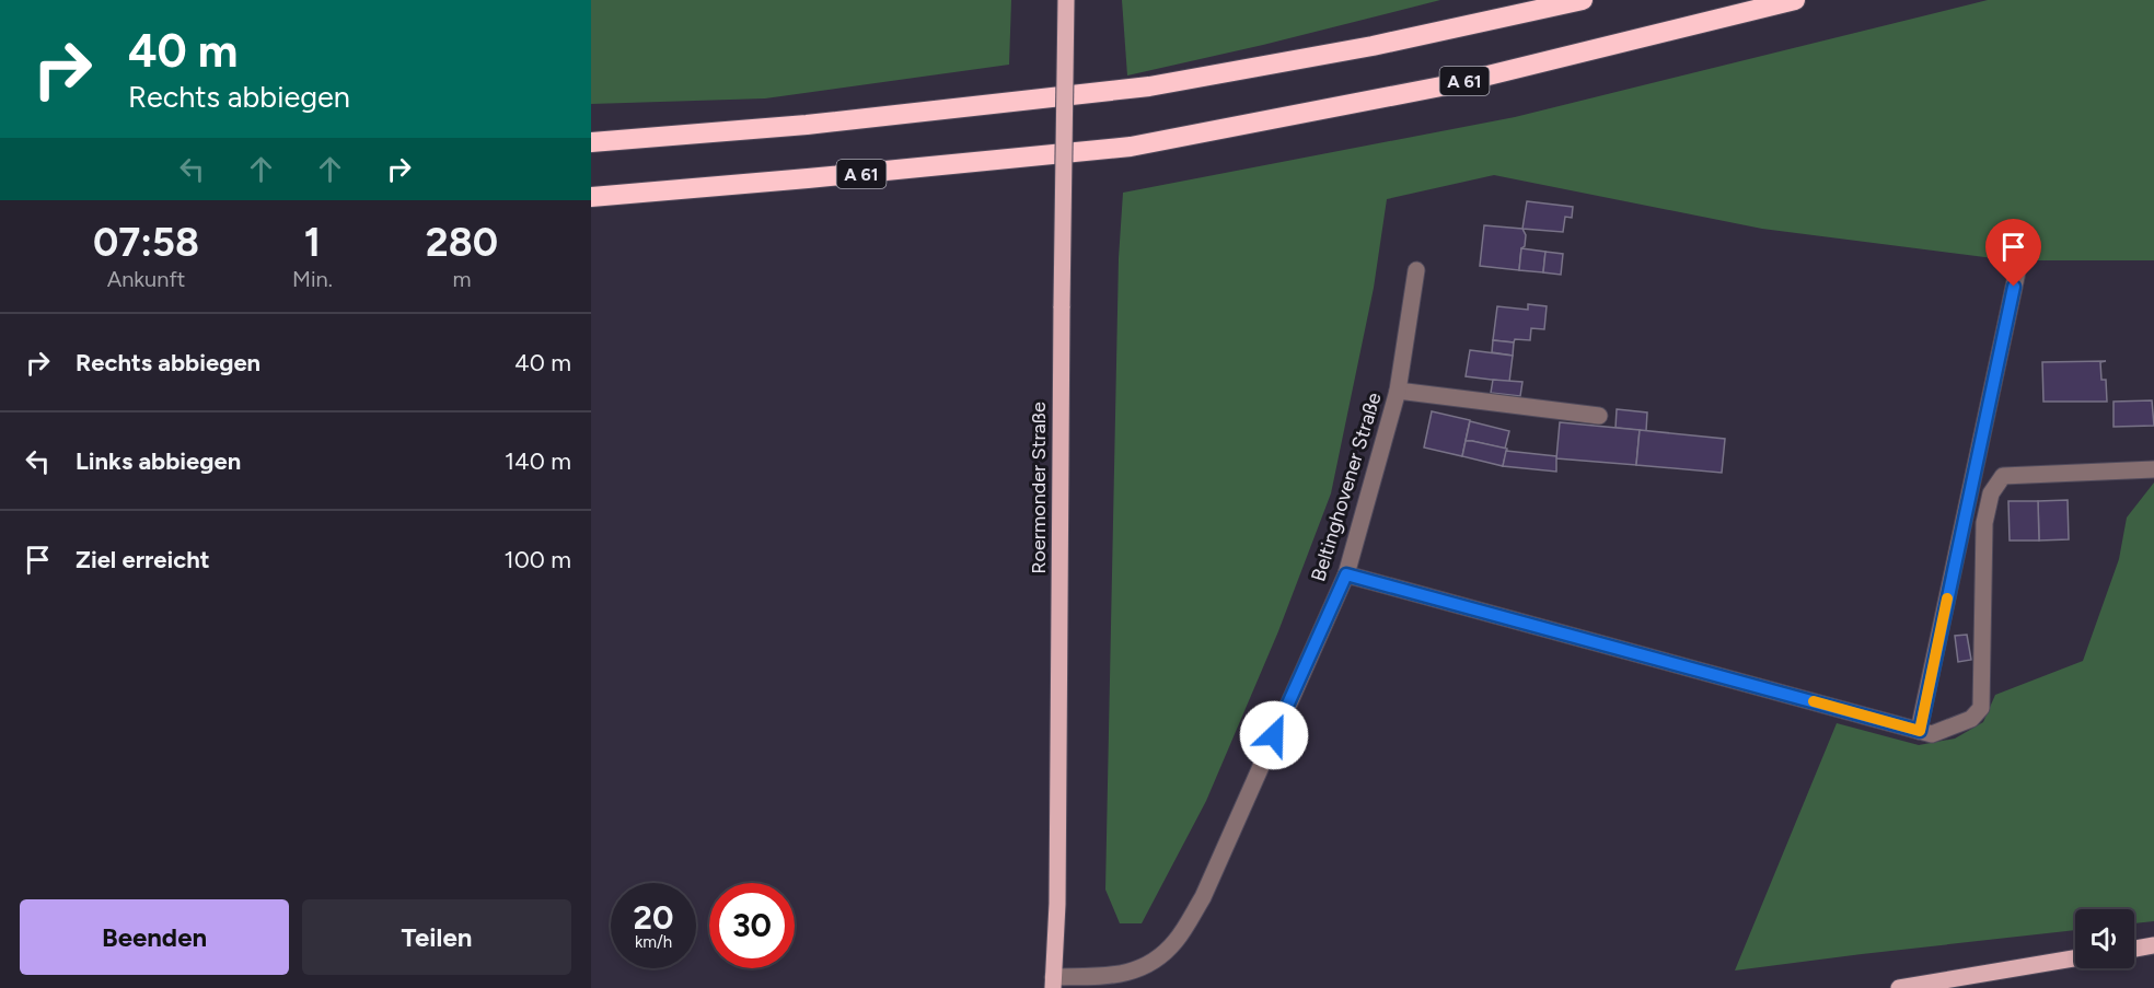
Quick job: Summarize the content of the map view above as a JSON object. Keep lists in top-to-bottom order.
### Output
{
  "streets": {
    "highway": ["A 61"],
    "main road": ["Roermonder Straße"],
    "street": ["Beltinghovener Straße"]
  },
  "crossings": [
    ["Beltinghovener Straße", "Roermonder Straße"]
  ],
  "page": {
    "turn": ["40 m", "Rechts abbiegen"],
    "eta": [
      "07:58",
      "Ankunft",
      "1",
      "Min.",
      "280",
      "m"
    ],
    "list": [
      {
        "name": "Rechts abbiegen",
        "value": "40 m"
      },
      {
        "name": "Links abbiegen",
        "value": "140 m"
      },
      {
        "name": "Ziel erreicht",
        "value": "100 m"
      }
    ],
    "speed": "20 km/h",
    "limit": "30",
    "buttons": ["Beenden", "Teilen"]
  }
}
